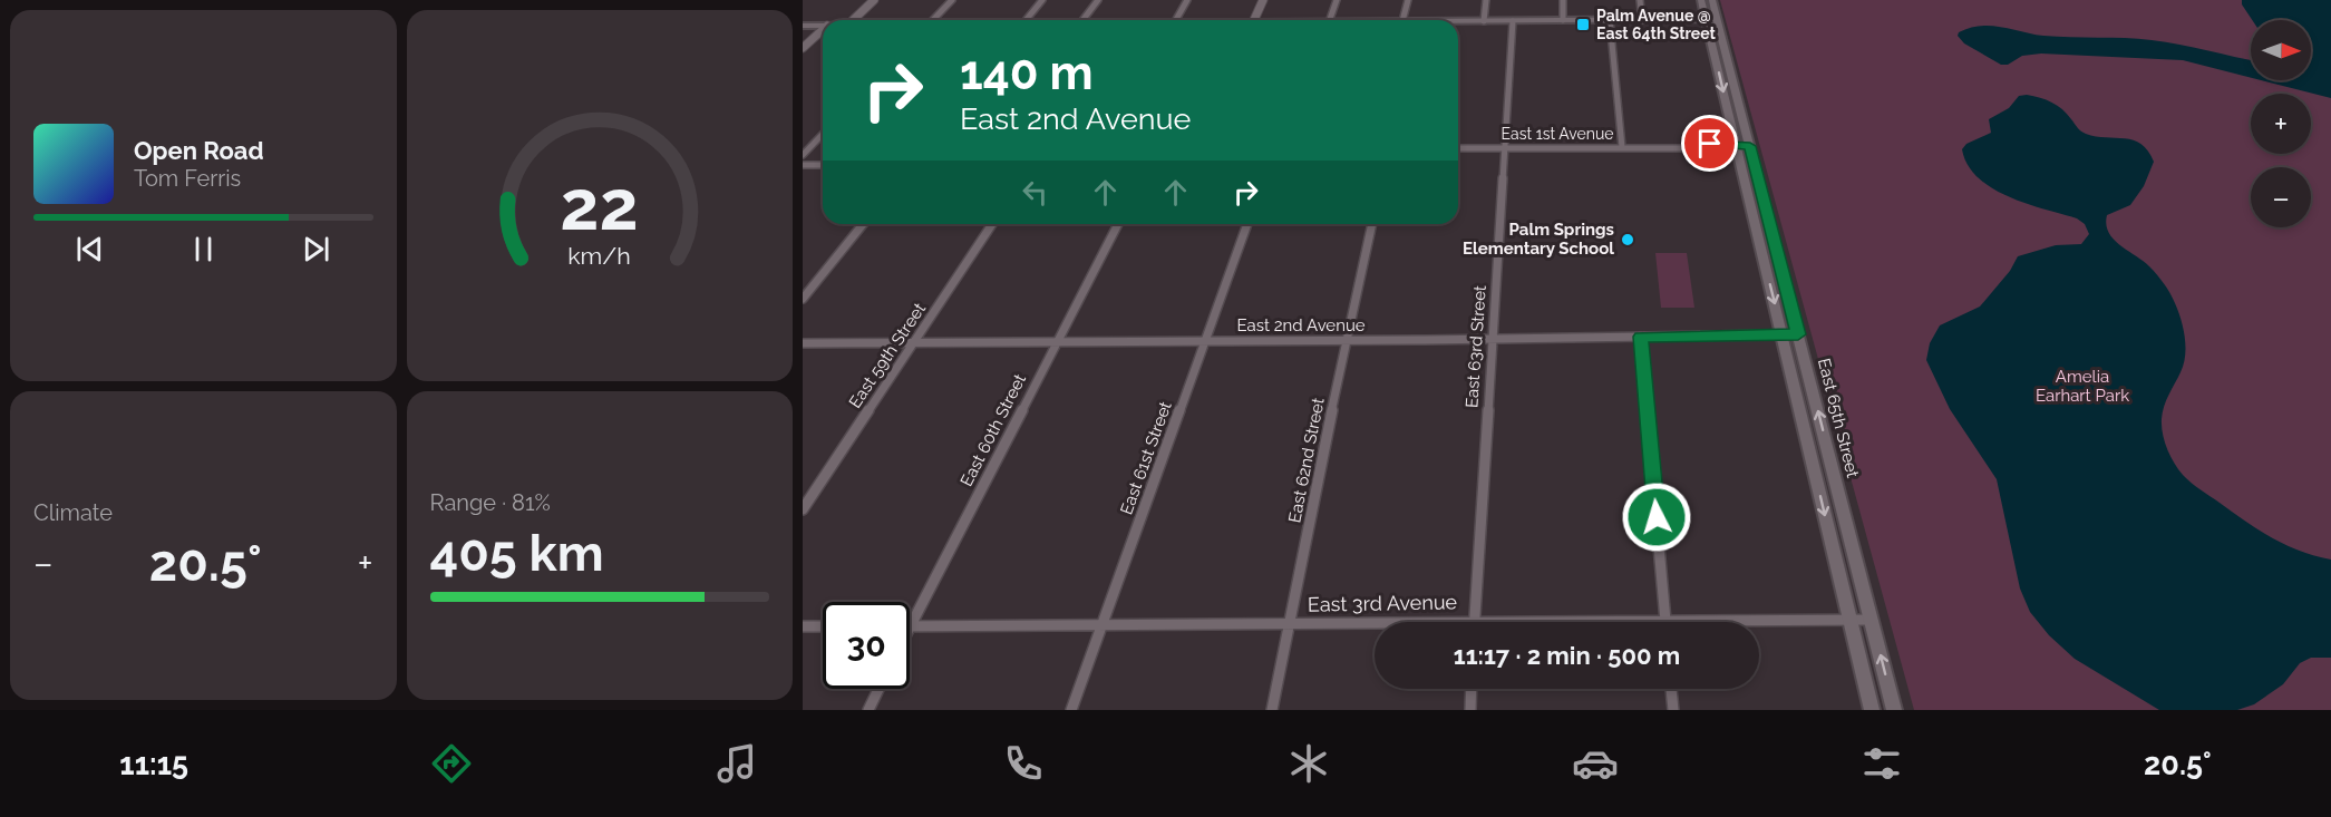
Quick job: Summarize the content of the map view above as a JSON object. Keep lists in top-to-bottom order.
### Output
{
  "streets": {
    "main road": ["East 65th Street"],
    "street": [
      "East 1st Avenue",
      "East 2nd Avenue",
      "East 63rd Street",
      "East 59th Street",
      "East 60th Street",
      "East 61st Street",
      "East 62nd Street",
      "East 3rd Avenue"
    ]
  },
  "crossings": [
    ["East 1st Avenue", "East 63rd Street"],
    ["East 1st Avenue", "East 65th Street"],
    ["East 2nd Avenue", "East 63rd Street"],
    ["East 2nd Avenue", "East 59th Street"],
    ["East 2nd Avenue", "East 65th Street"],
    ["East 2nd Avenue", "East 60th Street"],
    ["East 2nd Avenue", "East 61st Street"],
    ["East 2nd Avenue", "East 62nd Street"],
    ["East 63rd Street", "East 3rd Avenue"],
    ["East 65th Street", "East 3rd Avenue"],
    ["East 60th Street", "East 3rd Avenue"],
    ["East 61st Street", "East 3rd Avenue"],
    ["East 62nd Street", "East 3rd Avenue"]
  ],
  "parks": ["Amelia Earhart Park"],
  "places": {
    "transit": ["Palm Avenue @ East 64th Street"],
    "other": ["Palm Springs Elementary School"]
  },
  "north": "right",
  "page": {
    "map_buttons": ["+", "−"],
    "turn": ["140 m", "East 2nd Avenue"],
    "song": ["Open Road", "Tom Ferris"],
    "tile": [
      "Climate",
      ["Range · 81%", "405 km"]
    ],
    "heat": ["−", "20.5°", "+"],
    "limit": "30",
    "trip": "11:17 · 2 min · 500 m",
    "tabs": ["11:15", "20.5°"],
    "gauge": ["22", "km/h"]
  }
}
